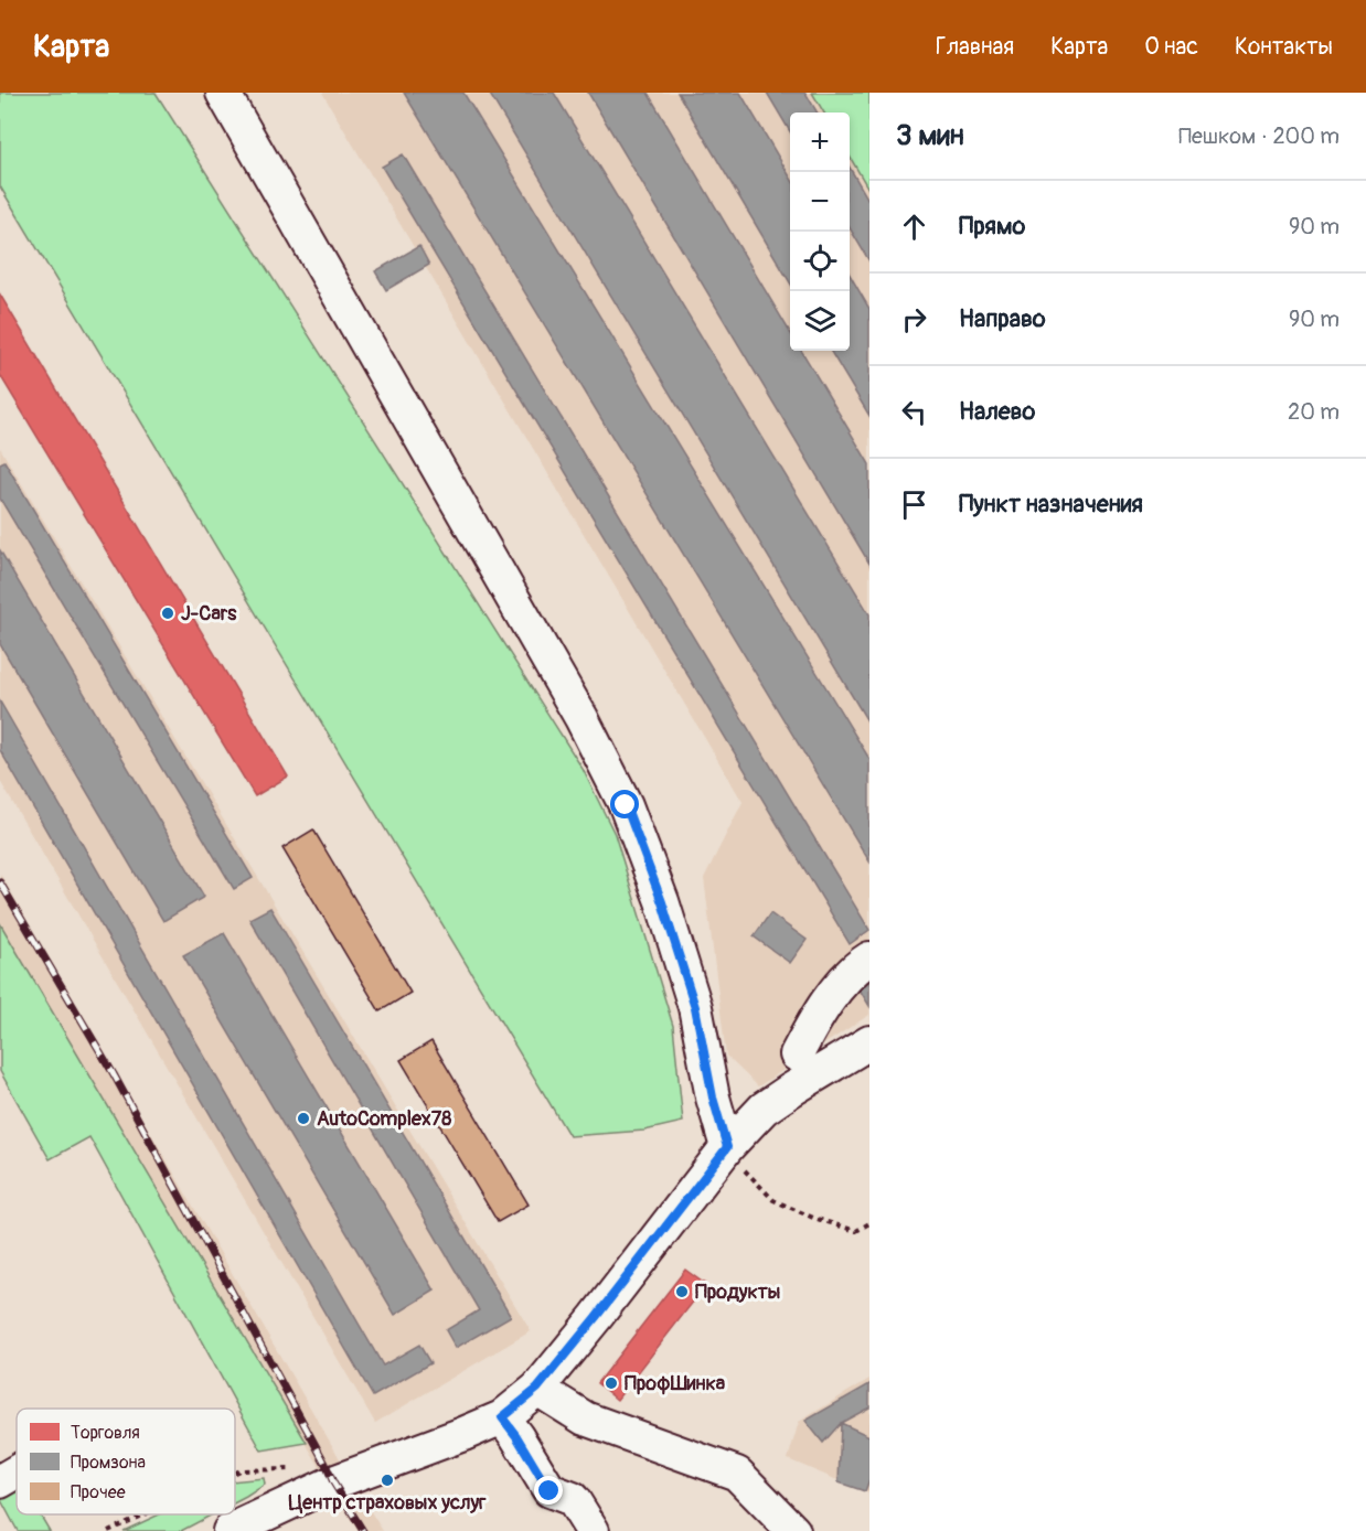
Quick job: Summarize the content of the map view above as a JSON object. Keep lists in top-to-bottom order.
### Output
{
  "places": [
    "J-Cars",
    "AutoComplex78",
    "Продукты",
    "ПрофШинка",
    "Центр страховых услуг"
  ],
  "legend": ["Торговля", "Промзона", "Прочее"],
  "page": {
    "header": "Карта",
    "nav": [
      "Главная",
      "Карта",
      "О нас",
      "Контакты"
    ],
    "heading": ["3 мин", "Пешком · 200 m"],
    "map_buttons": ["+", "−"],
    "list": [
      ["Прямо", "90 m"],
      ["Направо", "90 m"],
      ["Налево", "20 m"],
      "Пункт назначения"
    ]
  }
}
